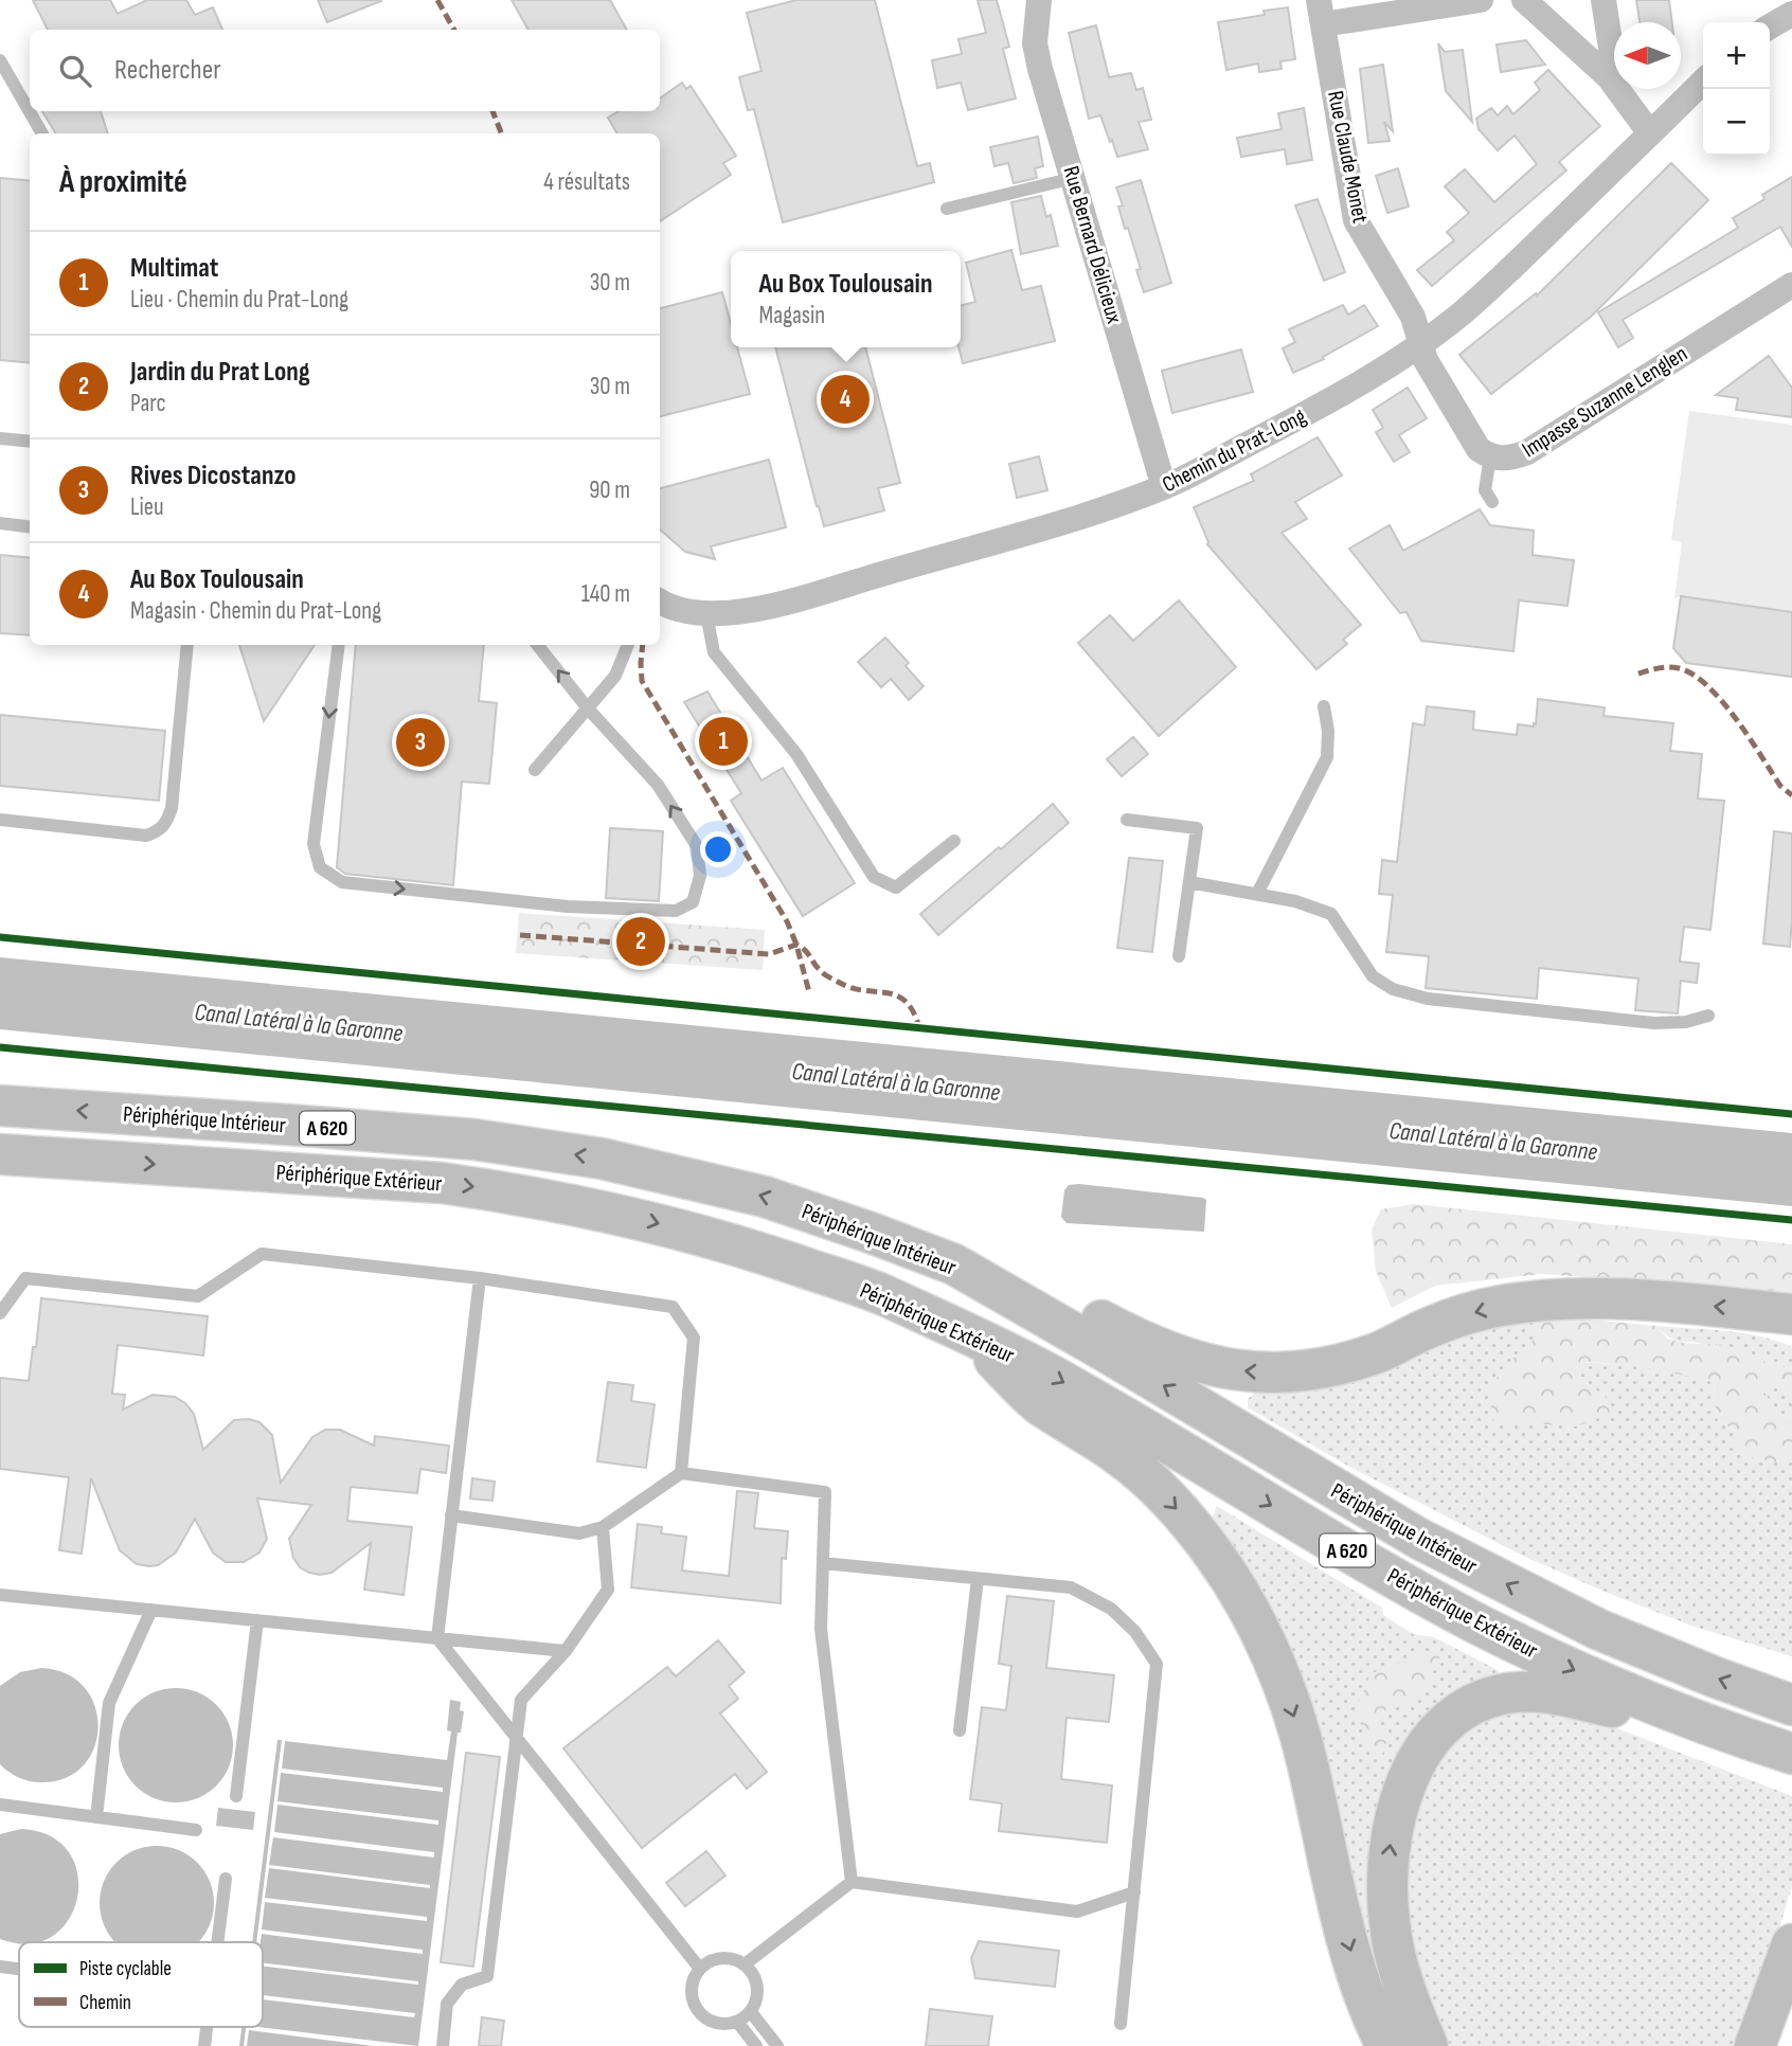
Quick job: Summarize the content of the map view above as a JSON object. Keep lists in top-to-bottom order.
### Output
{
  "streets": {
    "highway": ["Périphérique Intérieur", "A 620", "Périphérique Extérieur"],
    "street": [
      "Rue Claude Monet",
      "Rue Bernard Délicieux",
      "Impasse Suzanne Lenglen",
      "Chemin du Prat-Long"
    ]
  },
  "crossings": [
    ["Rue Claude Monet", "Impasse Suzanne Lenglen"],
    ["Rue Claude Monet", "Chemin du Prat-Long"],
    ["Rue Bernard Délicieux", "Chemin du Prat-Long"],
    ["Impasse Suzanne Lenglen", "Chemin du Prat-Long"]
  ],
  "water": ["Canal Latéral à la Garonne"],
  "legend": ["Piste cyclable", "Chemin"],
  "north": "left",
  "page": {
    "map_buttons": ["+", "−"],
    "search": "Rechercher",
    "heading": ["À proximité", "4 résultats"],
    "list": [
      {
        "mark": "1",
        "name": "Multimat",
        "note": "Lieu · Chemin du Prat-Long",
        "value": "30 m"
      },
      {
        "mark": "2",
        "name": "Jardin du Prat Long",
        "note": "Parc",
        "value": "30 m"
      },
      {
        "mark": "3",
        "name": "Rives Dicostanzo",
        "note": "Lieu",
        "value": "90 m"
      },
      {
        "mark": "4",
        "name": "Au Box Toulousain",
        "note": "Magasin · Chemin du Prat-Long",
        "value": "140 m"
      }
    ],
    "popup": ["Au Box Toulousain", "Magasin"],
    "pins": [
      "4",
      "1",
      "3",
      "2"
    ]
  }
}
